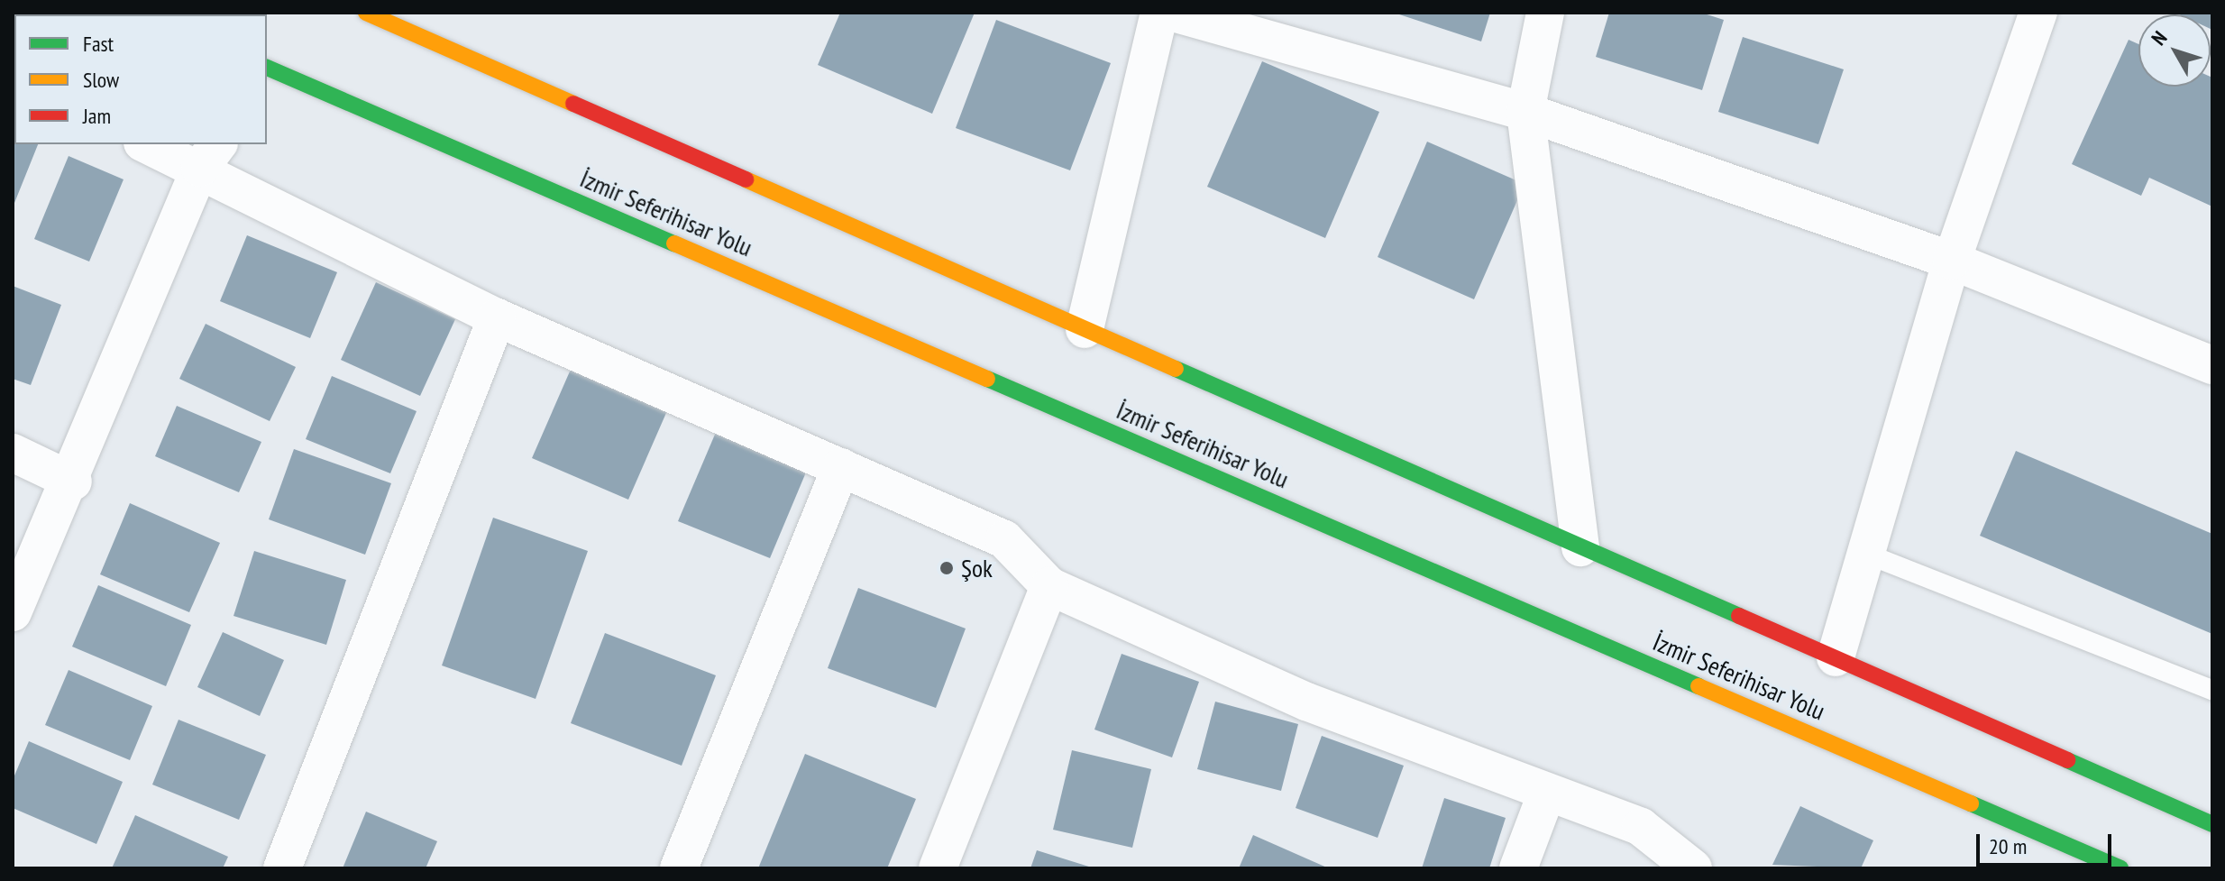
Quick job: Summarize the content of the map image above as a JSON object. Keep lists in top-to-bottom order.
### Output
{
  "streets": {
    "main road": ["İzmir Seferihisar Yolu"]
  },
  "places": ["Şok"],
  "legend": ["Fast", "Slow", "Jam"],
  "scale_bar": "20 m",
  "north": "top left"
}
